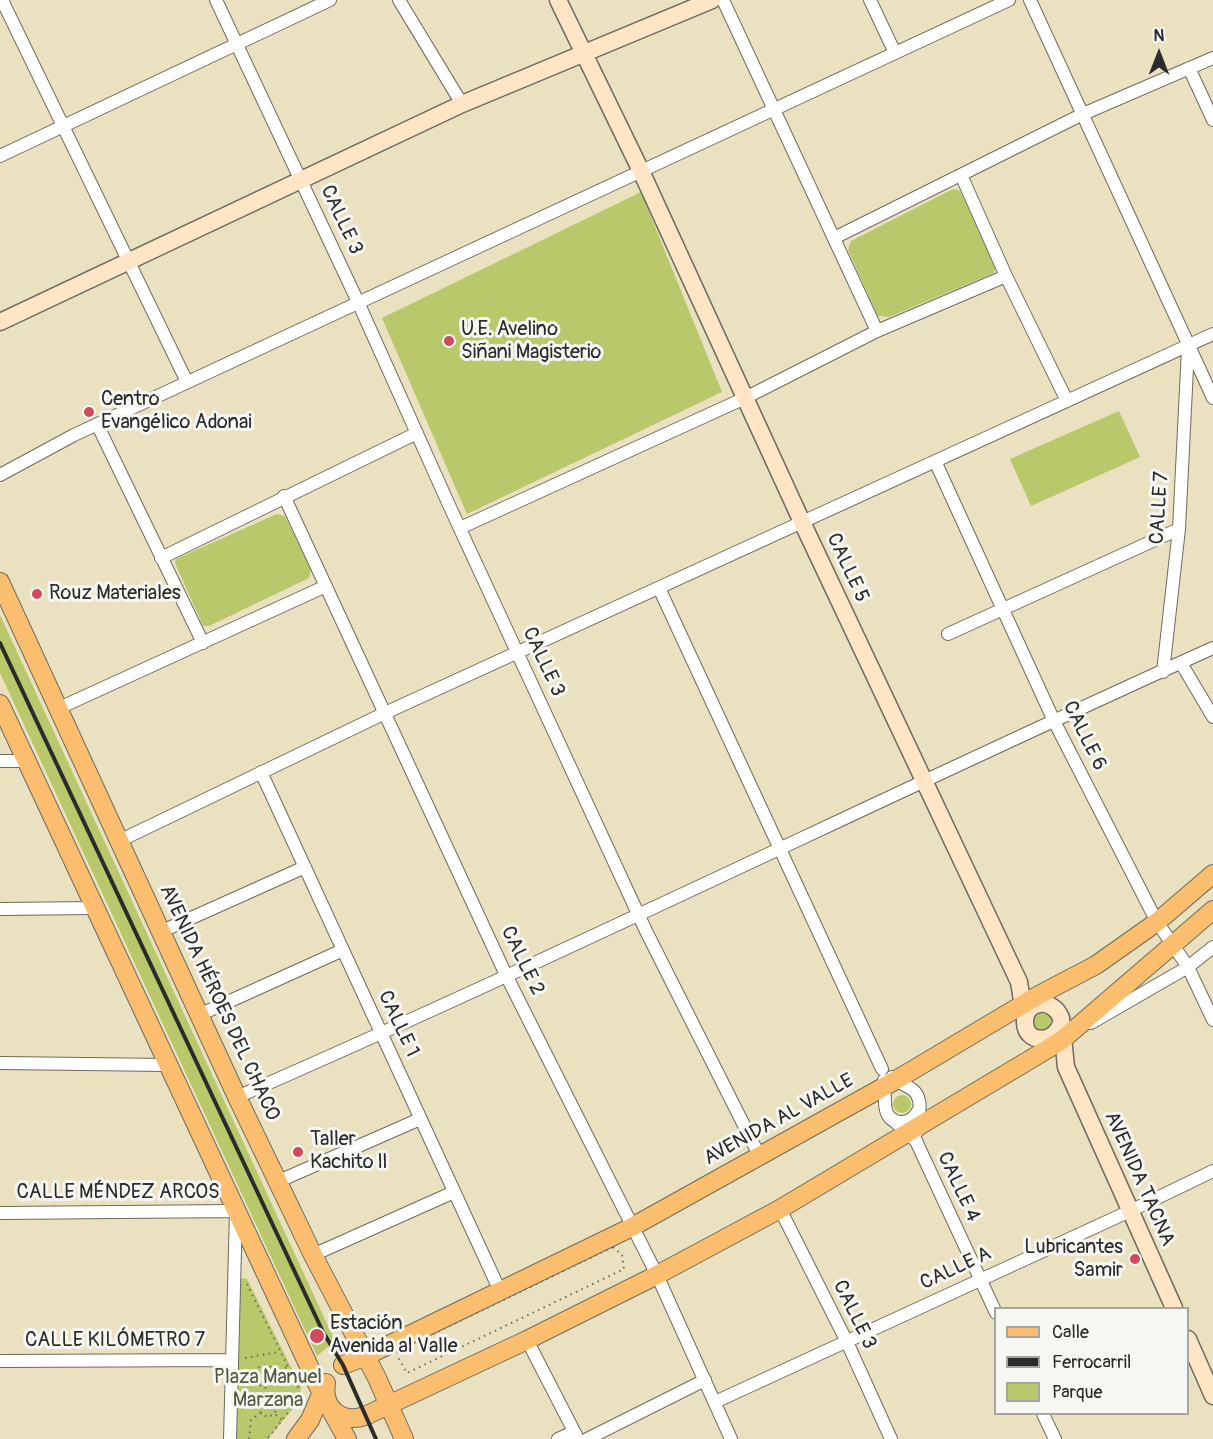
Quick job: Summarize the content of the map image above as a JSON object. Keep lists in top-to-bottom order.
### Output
{
  "streets": {
    "main road": [
      "CALLE 5",
      "AVENIDA HÉROES DEL CHACO",
      "AVENIDA AL VALLE",
      "AVENIDA TACNA"
    ],
    "street": [
      "CALLE 3",
      "CALLE 7",
      "CALLE 6",
      "CALLE 2",
      "CALLE 1",
      "CALLE 4",
      "CALLE MÉNDEZ ARCOS",
      "CALLE A",
      "CALLE KILÓMETRO 7"
    ]
  },
  "crossings": [
    ["CALLE 3", "AVENIDA AL VALLE"],
    ["CALLE 3", "CALLE A"],
    ["CALLE 5", "AVENIDA AL VALLE"],
    ["CALLE 5", "AVENIDA TACNA"],
    ["CALLE 6", "AVENIDA AL VALLE"],
    ["CALLE 2", "AVENIDA AL VALLE"],
    ["CALLE 2", "CALLE A"],
    ["AVENIDA HÉROES DEL CHACO", "AVENIDA AL VALLE"],
    ["CALLE 1", "AVENIDA AL VALLE"],
    ["AVENIDA AL VALLE", "AVENIDA TACNA"],
    ["AVENIDA TACNA", "CALLE A"],
    ["CALLE 4", "CALLE A"]
  ],
  "parks": ["Plaza Manuel Marzana"],
  "places": [
    "U.E. Avelino Siñani Magisterio",
    "Centro Evangélico Adonai",
    "Rouz Materiales",
    "Taller Kachito ll",
    "Lubricantes Samir",
    "Estación Avenida al Valle"
  ],
  "legend": ["Calle", "Ferrocarril", "Parque"],
  "north": "top"
}
